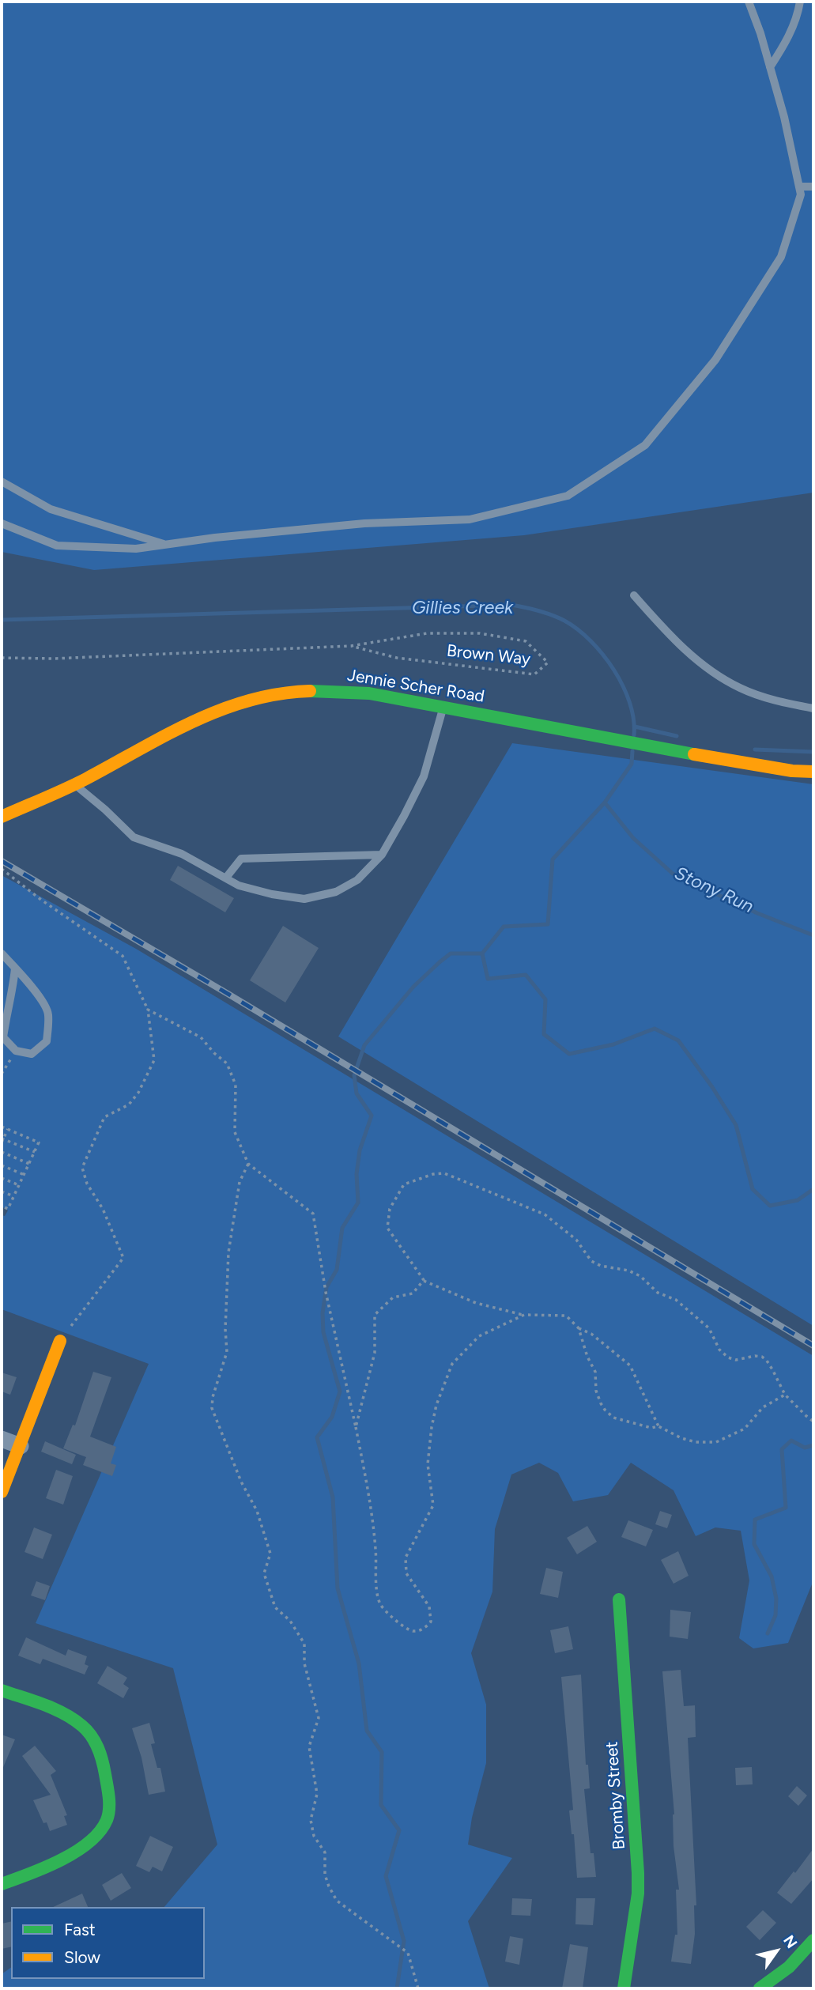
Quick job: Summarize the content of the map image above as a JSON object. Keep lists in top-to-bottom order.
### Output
{
  "streets": {
    "street": ["Jennie Scher Road", "Bromby Street"],
    "path": ["Brown Way"]
  },
  "water": ["Gillies Creek", "Stony Run"],
  "legend": ["Fast", "Slow"],
  "north": "top right"
}
